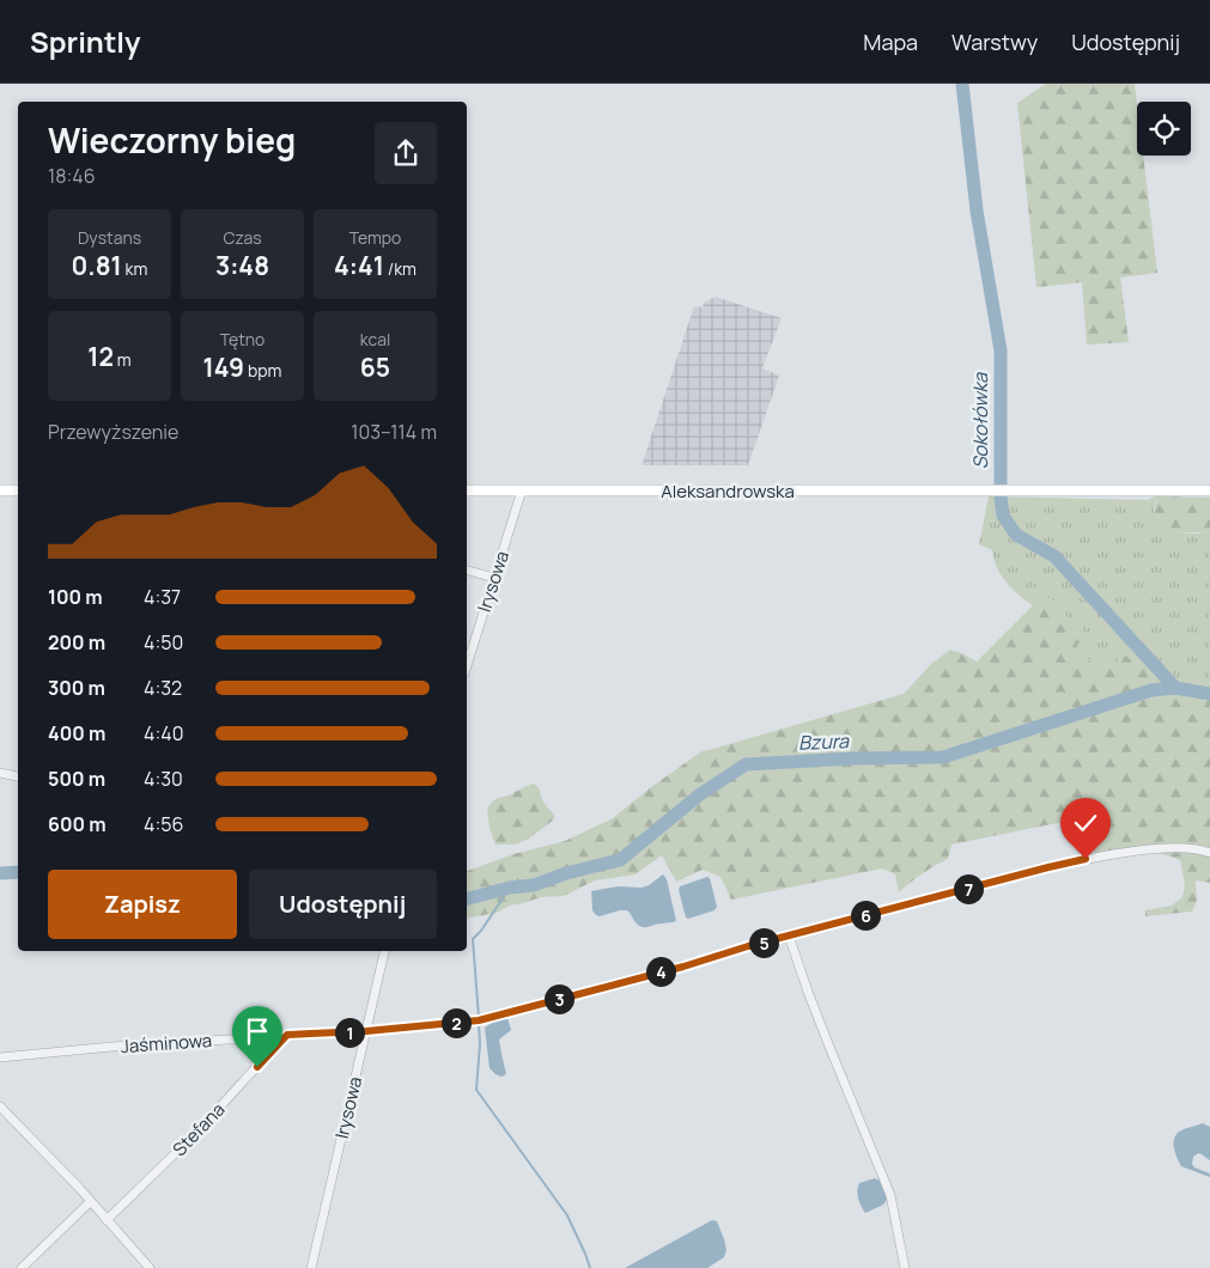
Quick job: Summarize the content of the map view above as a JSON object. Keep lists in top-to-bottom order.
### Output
{
  "streets": {
    "main road": ["Aleksandrowska"],
    "street": ["Irysowa", "Jaśminowa", "Stefana"]
  },
  "crossings": [
    ["Aleksandrowska", "Irysowa"],
    ["Irysowa", "Jaśminowa"],
    ["Jaśminowa", "Stefana"]
  ],
  "water": ["Sokołówka", "Bzura"],
  "page": {
    "header": "Sprintly",
    "nav": ["Mapa", "Warstwy", "Udostępnij"],
    "heading": ["Wieczorny bieg", "18:46"],
    "stats": [
      ["Dystans", "0.81 km"],
      ["Czas", "3:48"],
      ["Tempo", "4:41 /km"],
      ["12 m"],
      ["Tętno", "149 bpm"],
      ["kcal", "65"]
    ],
    "chart": ["Przewyższenie", "103–114 m"],
    "list": [
      {
        "name": "100 m",
        "note": "4:37"
      },
      {
        "name": "200 m",
        "note": "4:50"
      },
      {
        "name": "300 m",
        "note": "4:32"
      },
      {
        "name": "400 m",
        "note": "4:40"
      },
      {
        "name": "500 m",
        "note": "4:30"
      },
      {
        "name": "600 m",
        "note": "4:56"
      }
    ],
    "buttons": ["Zapisz", "Udostępnij"],
    "pins": [
      "7",
      "6",
      "5",
      "4",
      "3",
      "2",
      "1"
    ]
  }
}
